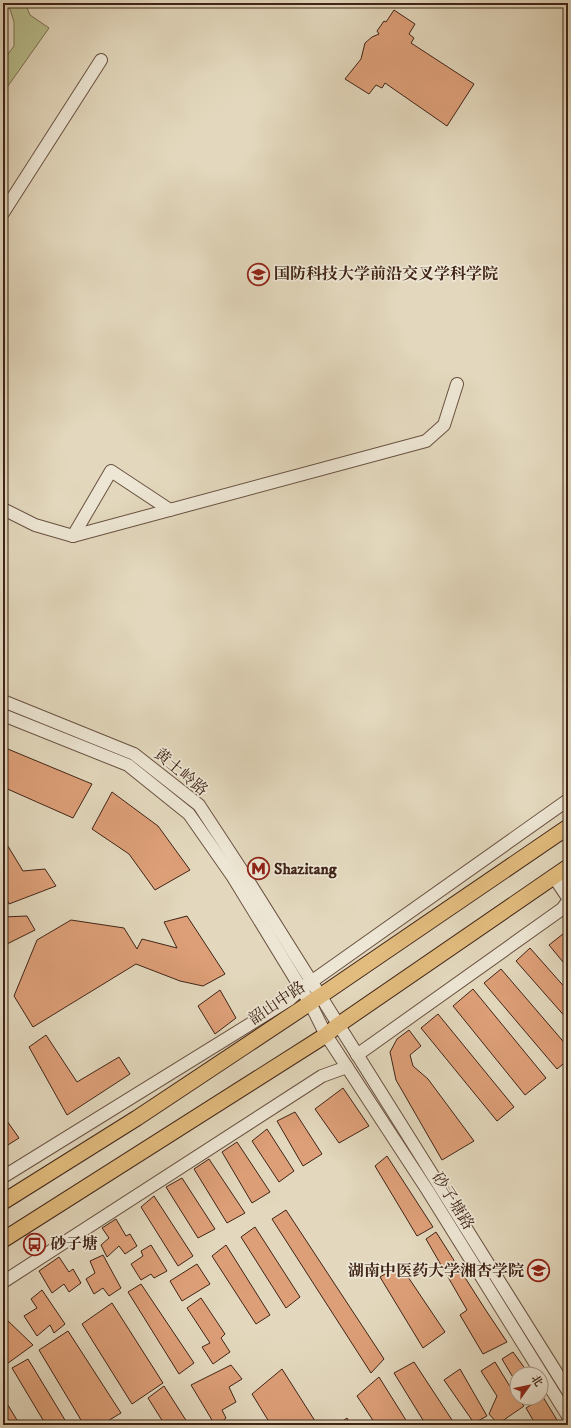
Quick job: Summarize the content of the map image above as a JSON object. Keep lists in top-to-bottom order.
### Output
{
  "streets": {
    "main road": ["韶山中路"],
    "street": ["黄土岭路", "砂子塘路"]
  },
  "crossings": [
    ["黄土岭路", "韶山中路"],
    ["黄土岭路", "砂子塘路"],
    ["韶山中路", "砂子塘路"]
  ],
  "places": {
    "school or university": ["国防科技大学前沿交叉学科学院", "湖南中医药大学湘杏学院"],
    "metro station": ["Shazitang"],
    "bus stop": ["砂子塘"]
  },
  "north": "top right"
}
